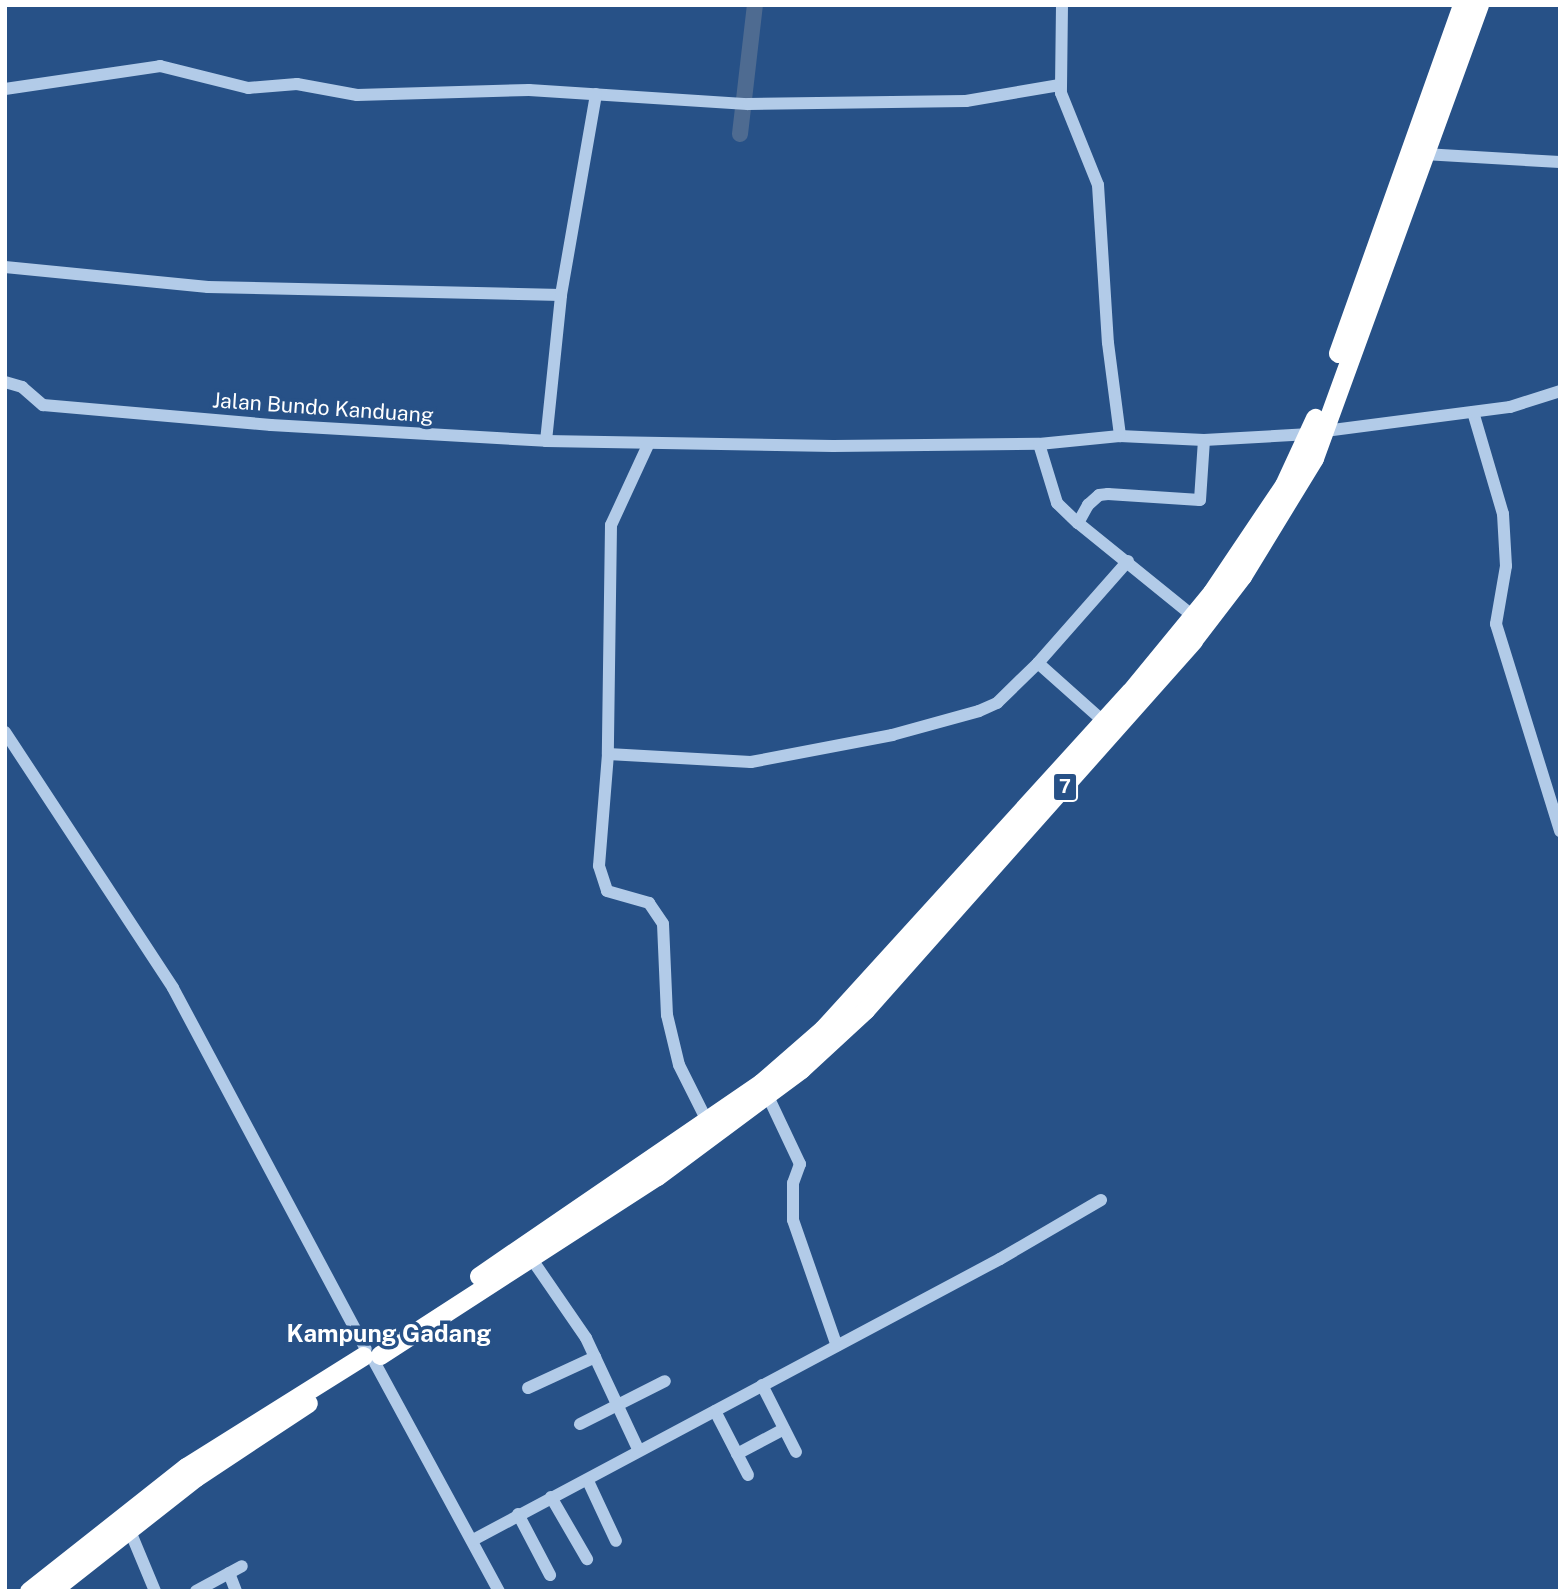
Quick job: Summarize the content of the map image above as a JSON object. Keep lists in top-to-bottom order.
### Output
{
  "streets": {
    "highway": ["7"],
    "street": ["Jalan Bundo Kanduang"]
  },
  "crossings": [
    ["Jalan Bundo Kanduang", "7"]
  ],
  "districts": ["Kampung Gadang"]
}
